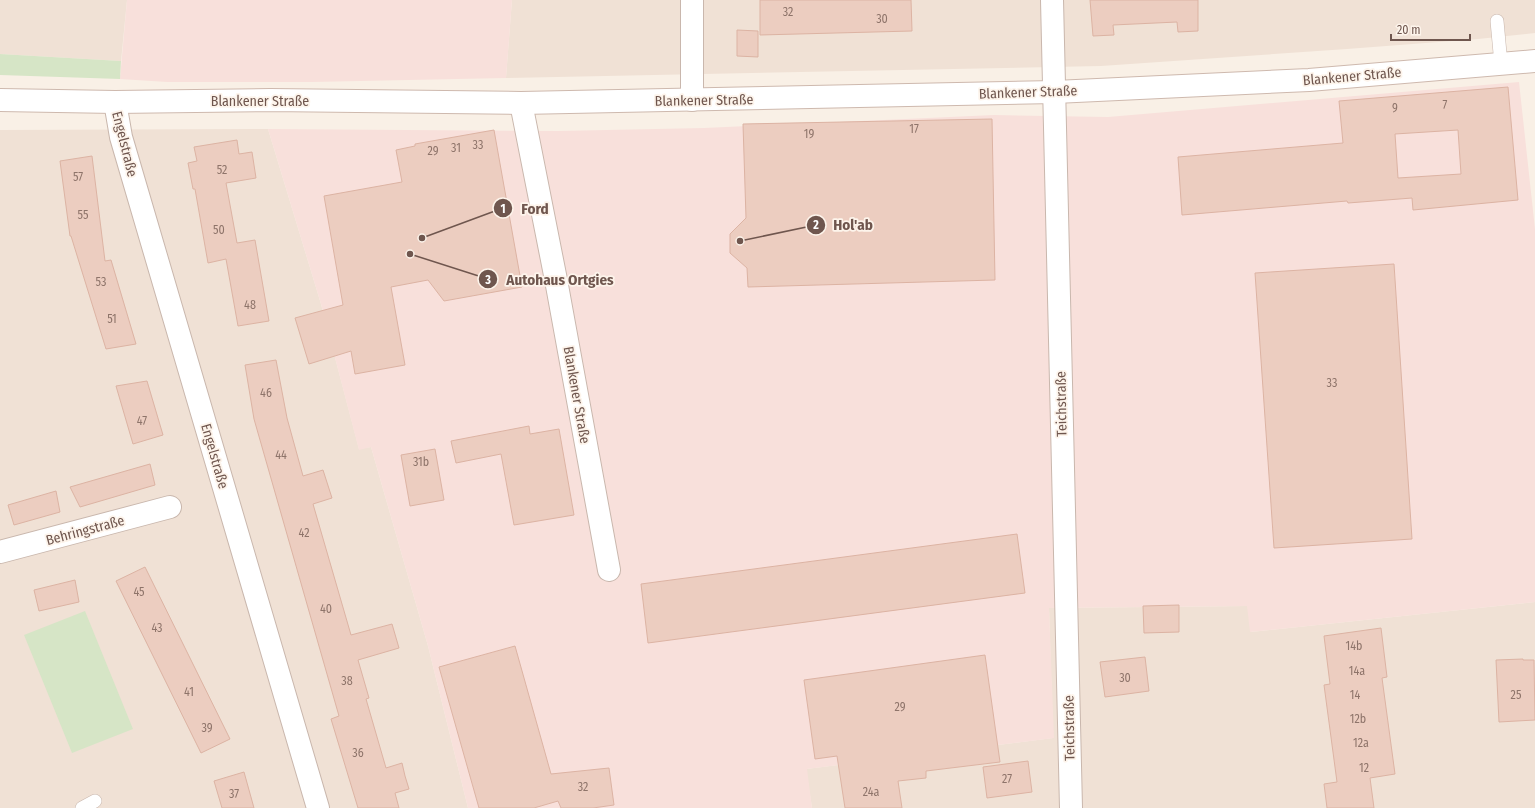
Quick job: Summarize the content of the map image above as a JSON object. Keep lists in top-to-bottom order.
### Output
{
  "streets": {
    "street": [
      "Blankener Straße",
      "Engelstraße",
      "Teichstraße",
      "Behringstraße"
    ]
  },
  "crossings": [
    ["Blankener Straße", "Engelstraße"],
    ["Blankener Straße", "Teichstraße"]
  ],
  "places": ["Ford", "Hol'ab", "Autohaus Ortgies"],
  "house_numbers": [
    "32",
    "30",
    "7",
    "9",
    "17",
    "19",
    "33",
    "31",
    "29",
    "52",
    "57",
    "55",
    "50",
    "53",
    "48",
    "51",
    "33",
    "46",
    "47",
    "44",
    "31b",
    "42",
    "45",
    "40",
    "43",
    "14b",
    "14a",
    "30",
    "38",
    "41",
    "14",
    "25",
    "29",
    "12b",
    "39",
    "12a",
    "36",
    "12",
    "27",
    "32",
    "24a",
    "37"
  ],
  "scale_bar": "20 m"
}
